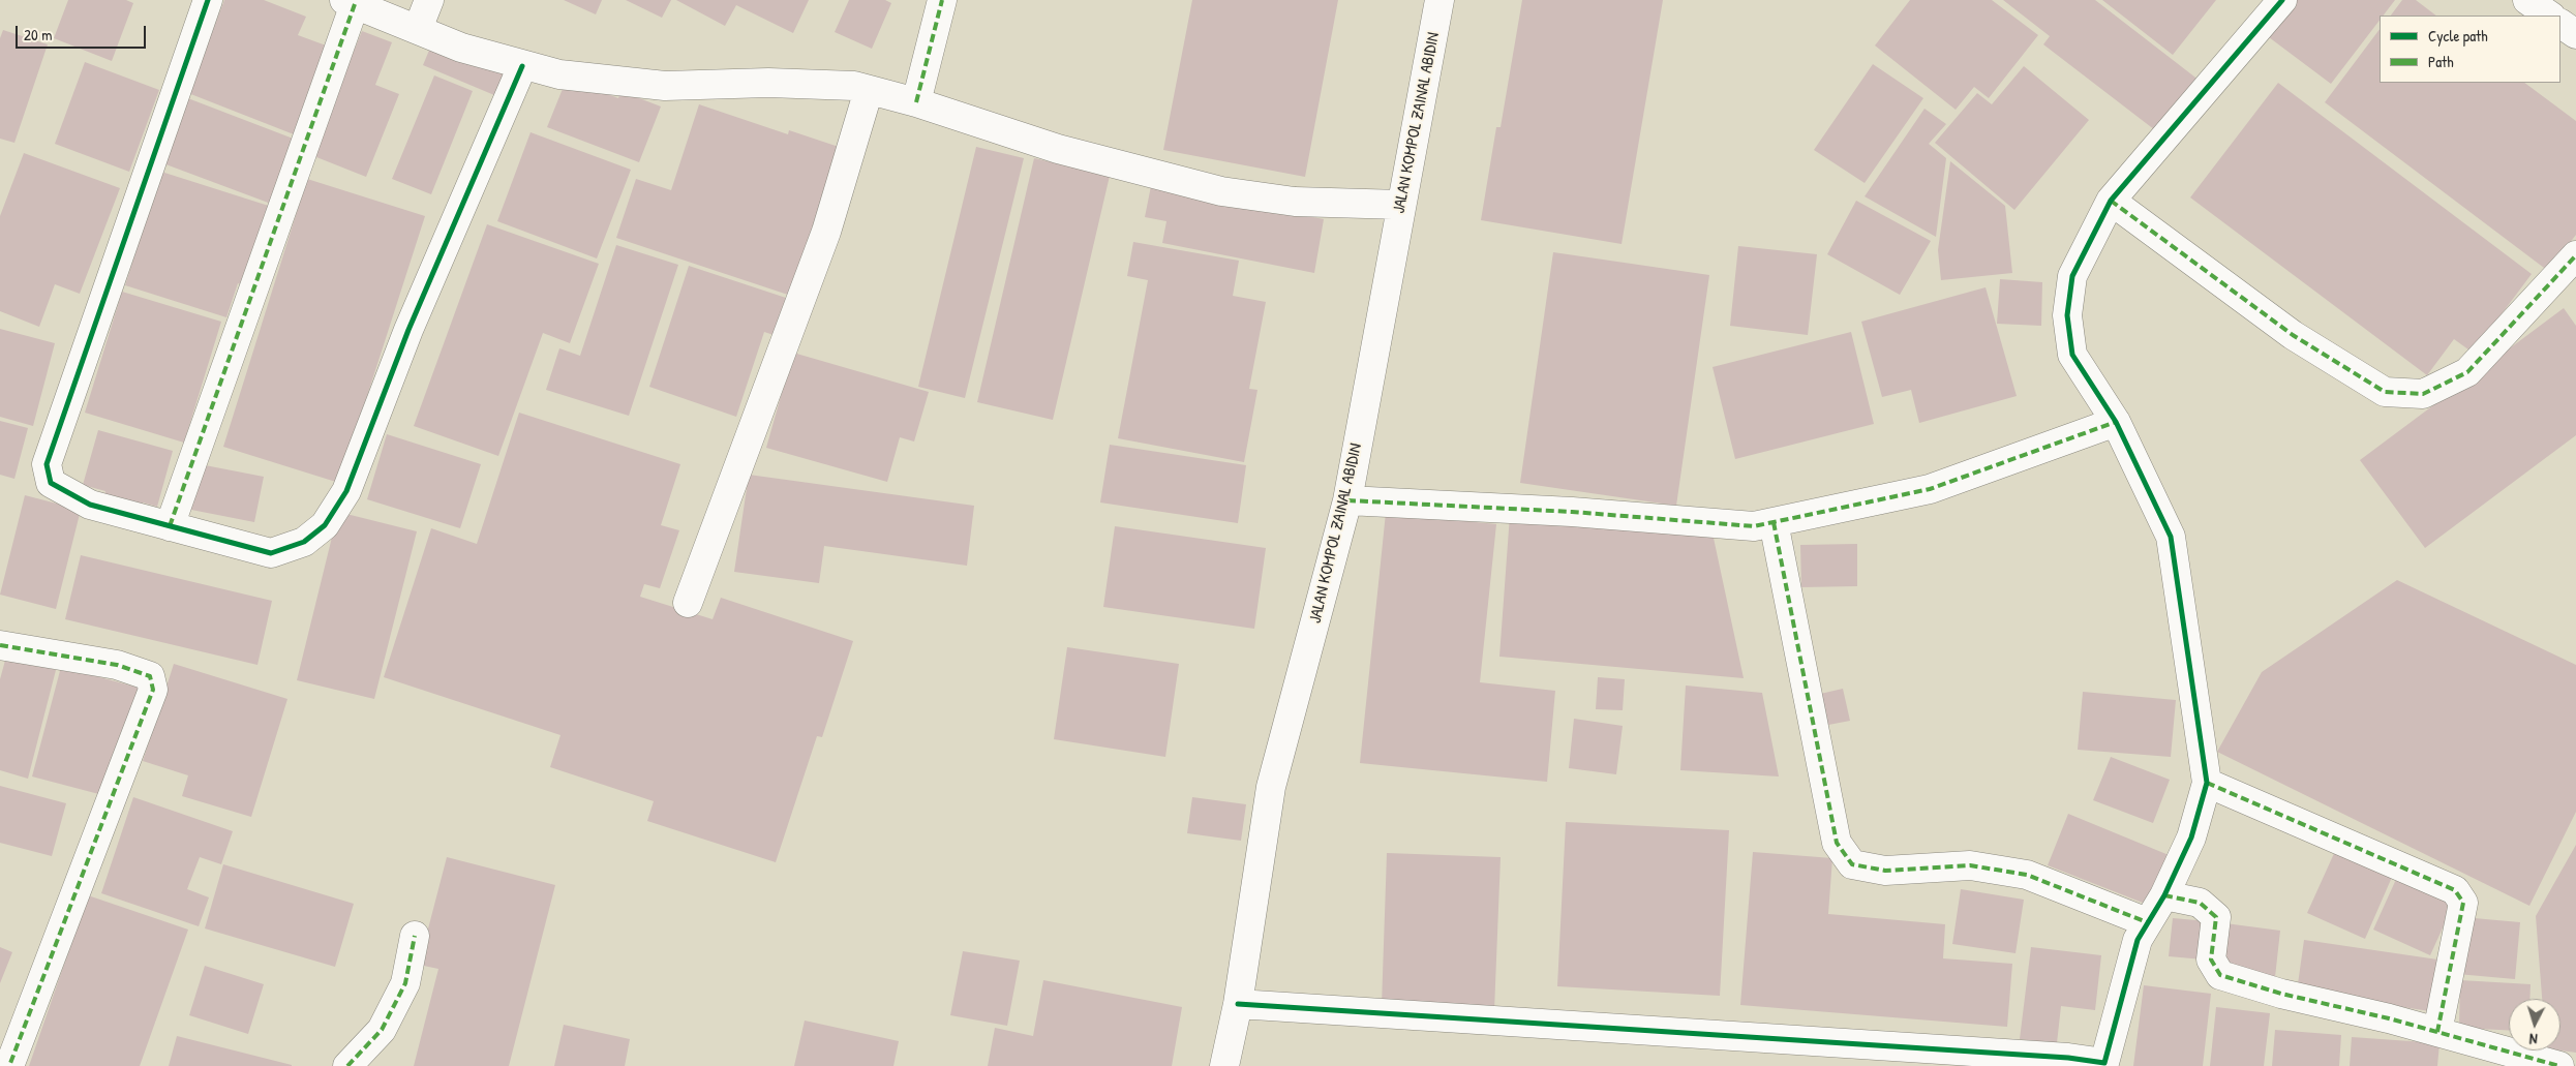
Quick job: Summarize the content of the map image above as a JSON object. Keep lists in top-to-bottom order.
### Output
{
  "streets": {
    "street": ["JALAN KOMPOL ZAINAL ABIDIN"]
  },
  "legend": ["Cycle path", "Path"],
  "scale_bar": "20 m",
  "north": "bottom"
}
